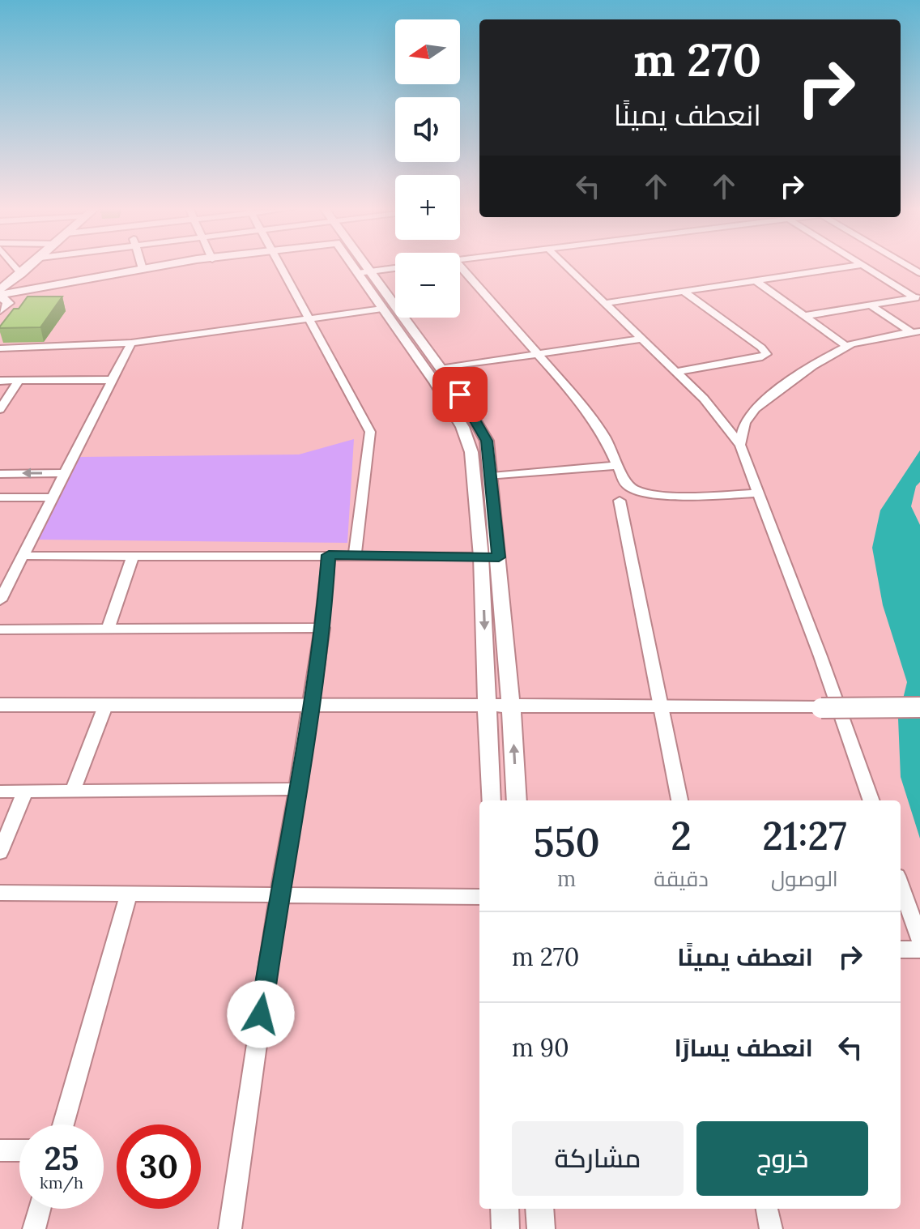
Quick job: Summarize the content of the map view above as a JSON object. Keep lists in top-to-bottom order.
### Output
{
  "north": "left",
  "page": {
    "map_buttons": ["+", "−"],
    "turn": ["270 m", "انعطف يمينًا"],
    "eta": [
      "21:27",
      "الوصول",
      "2",
      "دقيقة",
      "550",
      "m"
    ],
    "list": [
      {
        "name": "انعطف يمينًا",
        "value": "270 m"
      },
      {
        "name": "انعطف يسارًا",
        "value": "90 m"
      }
    ],
    "buttons": ["خروج", "مشاركة"],
    "speed": "25 km/h",
    "limit": "30"
  }
}
